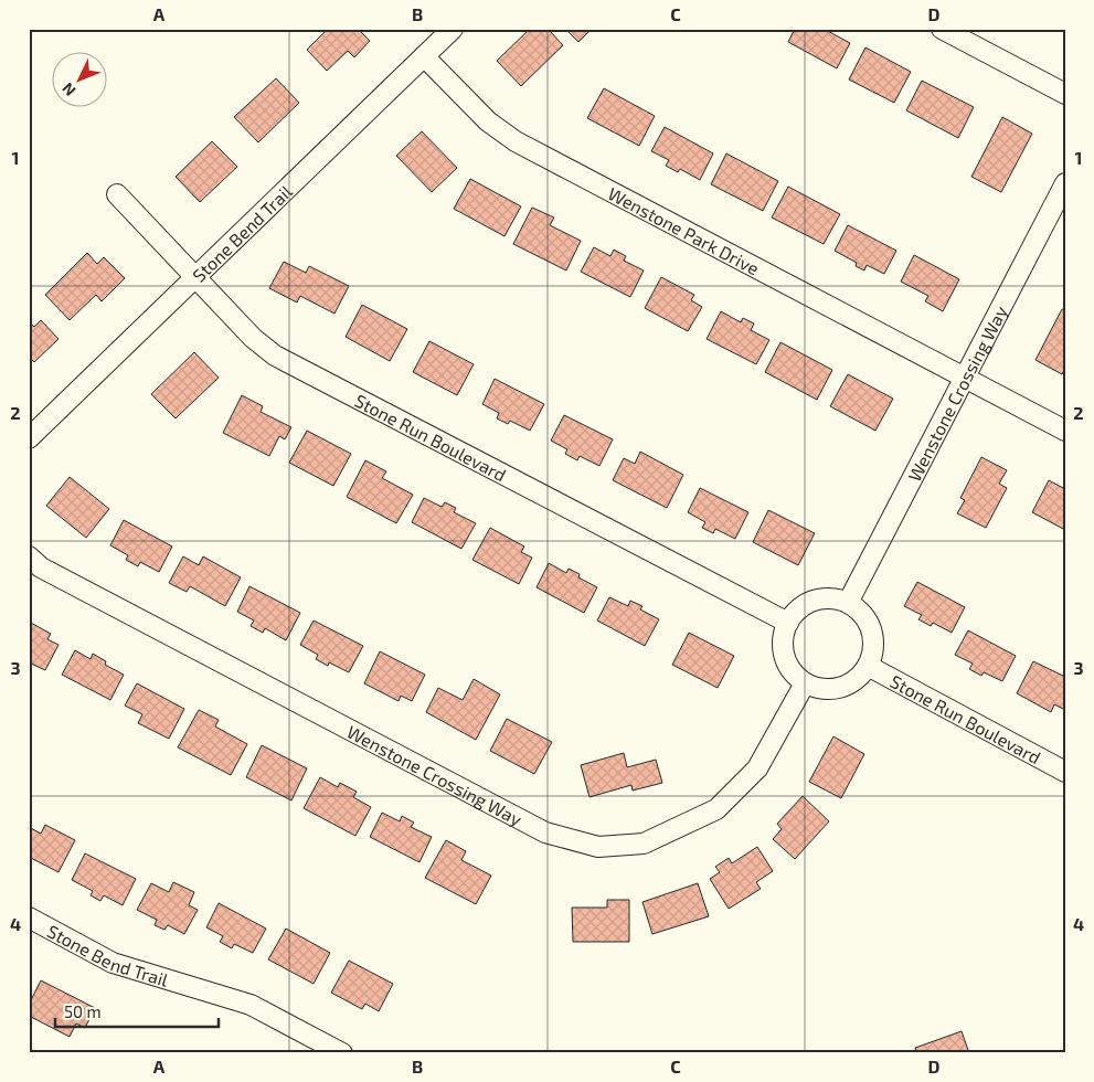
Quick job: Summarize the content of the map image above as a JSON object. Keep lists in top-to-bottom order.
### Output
{
  "streets": {
    "street": [
      "Wenstone Park Drive",
      "Stone Bend Trail",
      "Wenstone Crossing Way",
      "Stone Run Boulevard"
    ]
  },
  "crossings": [
    ["Wenstone Park Drive", "Stone Bend Trail"],
    ["Wenstone Park Drive", "Wenstone Crossing Way"],
    ["Stone Bend Trail", "Stone Run Boulevard"],
    ["Wenstone Crossing Way", "Stone Run Boulevard"]
  ],
  "scale_bar": "50 m",
  "north": "bottom left",
  "grid": {
    "columns": [
      "A",
      "B",
      "C",
      "D"
    ],
    "rows": [
      "1",
      "2",
      "3",
      "4"
    ]
  }
}
